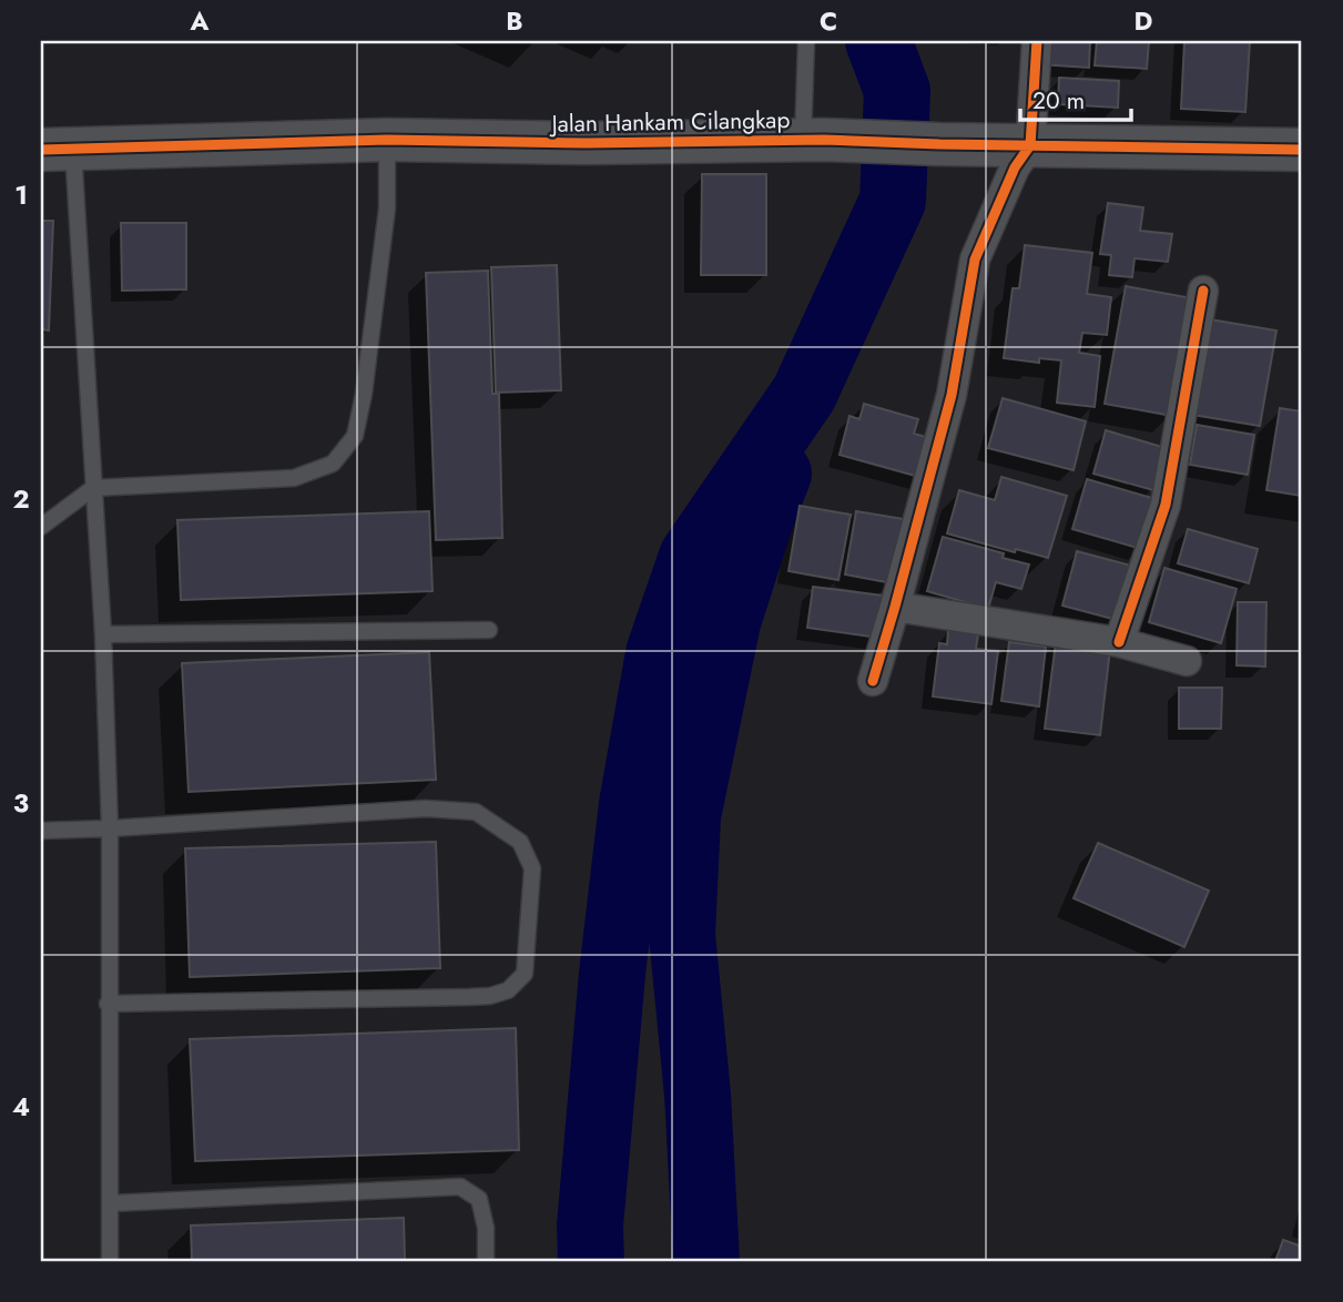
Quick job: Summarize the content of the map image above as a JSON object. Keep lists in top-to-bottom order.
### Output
{
  "streets": {
    "street": ["Jalan Hankam Cilangkap"]
  },
  "scale_bar": "20 m",
  "grid": {
    "columns": [
      "A",
      "B",
      "C",
      "D"
    ],
    "rows": [
      "1",
      "2",
      "3",
      "4"
    ]
  }
}
